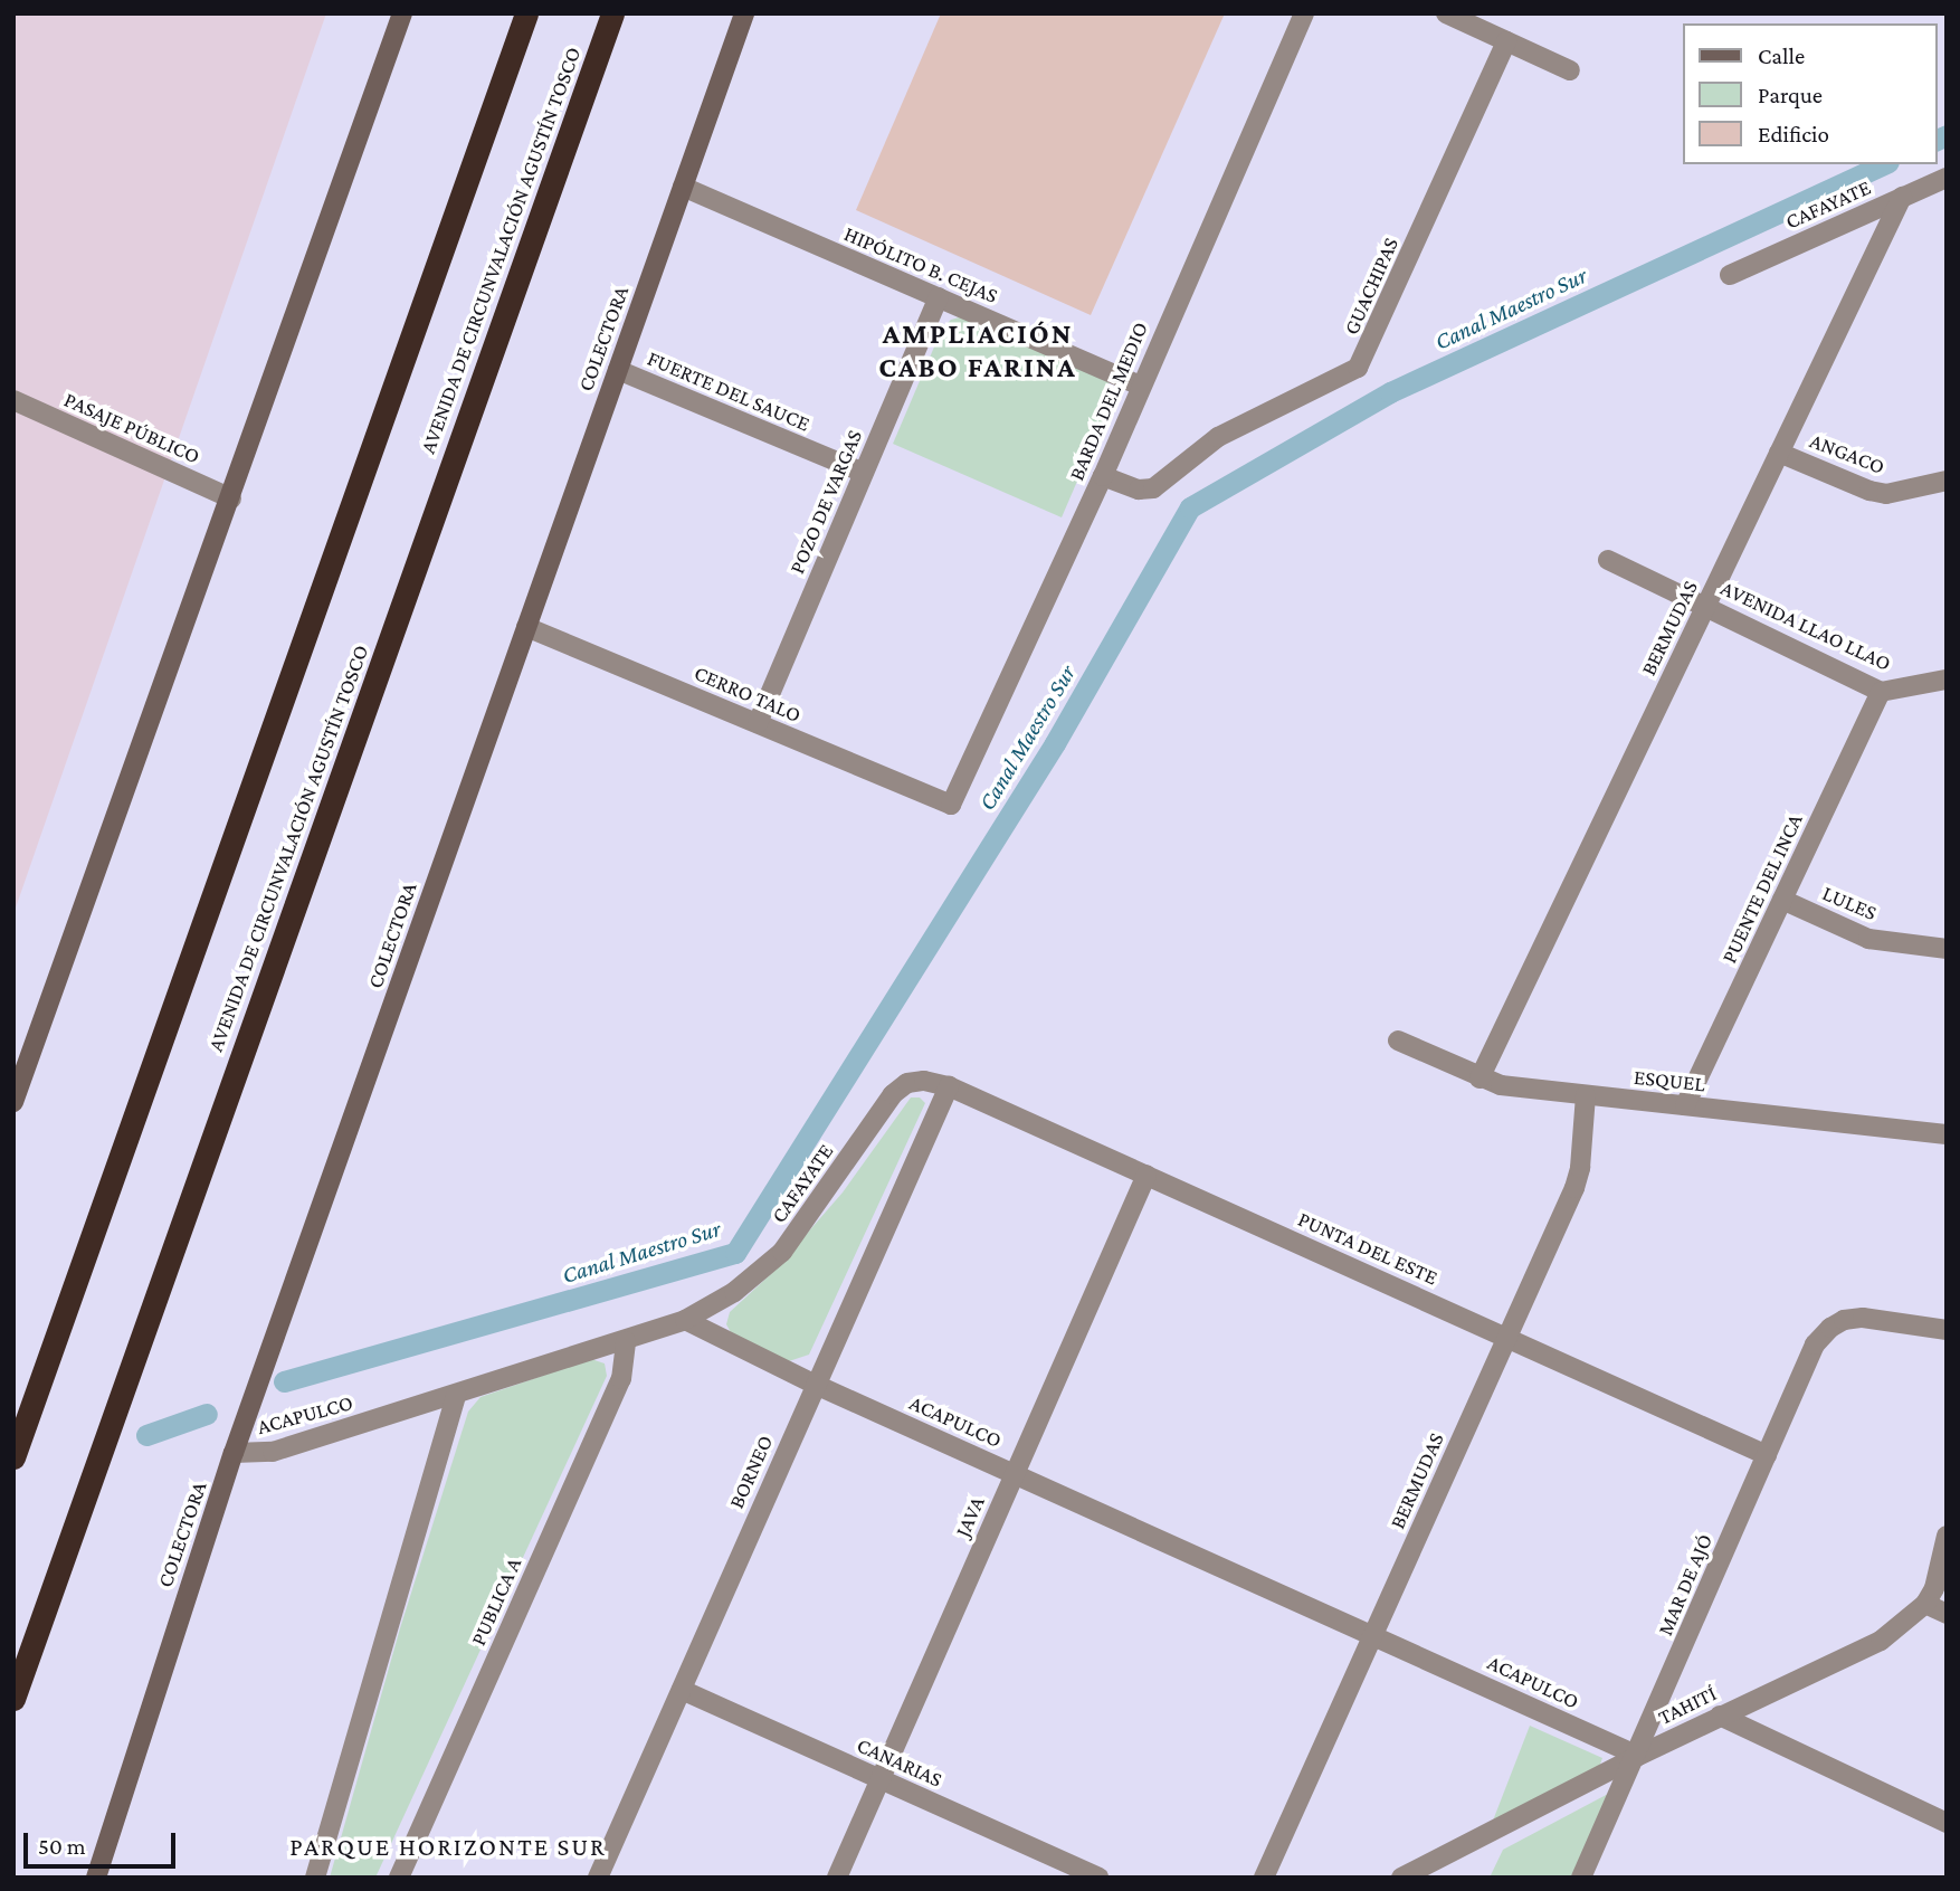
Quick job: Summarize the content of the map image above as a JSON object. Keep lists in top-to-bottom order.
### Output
{
  "streets": {
    "highway": ["AVENIDA DE CIRCUNVALACIÓN AGUSTÍN TOSCO"],
    "street": [
      "CAFAYATE",
      "HIPÓLITO B. CEJAS",
      "GUACHIPAS",
      "COLECTORA",
      "FUERTE DEL SAUCE",
      "BARDA DEL MEDIO",
      "PASAJE PÚBLICO",
      "ANGACO",
      "POZO DE VARGAS",
      "AVENIDA LLAO LLAO",
      "BERMUDAS",
      "CERRO TALO",
      "PUENTE DEL INCA",
      "LULES",
      "ESQUEL",
      "PUNTA DEL ESTE",
      "ACAPULCO",
      "BORNEO",
      "JAVA",
      "MAR DE AJÓ",
      "PUBLICA A",
      "TAHITÍ",
      "CANARIAS"
    ]
  },
  "crossings": [
    ["CAFAYATE", "BERMUDAS"],
    ["CAFAYATE", "PUNTA DEL ESTE"],
    ["CAFAYATE", "ACAPULCO"],
    ["CAFAYATE", "BORNEO"],
    ["HIPÓLITO B. CEJAS", "COLECTORA"],
    ["HIPÓLITO B. CEJAS", "BARDA DEL MEDIO"],
    ["HIPÓLITO B. CEJAS", "POZO DE VARGAS"],
    ["GUACHIPAS", "BARDA DEL MEDIO"],
    ["COLECTORA", "FUERTE DEL SAUCE"],
    ["COLECTORA", "CERRO TALO"],
    ["COLECTORA", "ACAPULCO"],
    ["FUERTE DEL SAUCE", "POZO DE VARGAS"],
    ["BARDA DEL MEDIO", "CERRO TALO"],
    ["ANGACO", "BERMUDAS"],
    ["POZO DE VARGAS", "CERRO TALO"],
    ["AVENIDA LLAO LLAO", "BERMUDAS"],
    ["AVENIDA LLAO LLAO", "PUENTE DEL INCA"],
    ["BERMUDAS", "ESQUEL"],
    ["BERMUDAS", "PUNTA DEL ESTE"],
    ["BERMUDAS", "ACAPULCO"],
    ["PUENTE DEL INCA", "LULES"],
    ["PUENTE DEL INCA", "ESQUEL"],
    ["PUNTA DEL ESTE", "BORNEO"],
    ["PUNTA DEL ESTE", "JAVA"],
    ["PUNTA DEL ESTE", "MAR DE AJÓ"],
    ["ACAPULCO", "BORNEO"],
    ["ACAPULCO", "JAVA"],
    ["ACAPULCO", "MAR DE AJÓ"],
    ["ACAPULCO", "PUBLICA A"],
    ["ACAPULCO", "TAHITÍ"],
    ["BORNEO", "CANARIAS"],
    ["JAVA", "CANARIAS"],
    ["MAR DE AJÓ", "TAHITÍ"]
  ],
  "districts": ["AMPLIACIÓN CABO FARINA", "PARQUE HORIZONTE SUR"],
  "water": ["Canal Maestro Sur"],
  "legend": ["Calle", "Parque", "Edificio"],
  "scale_bar": "50 m"
}
